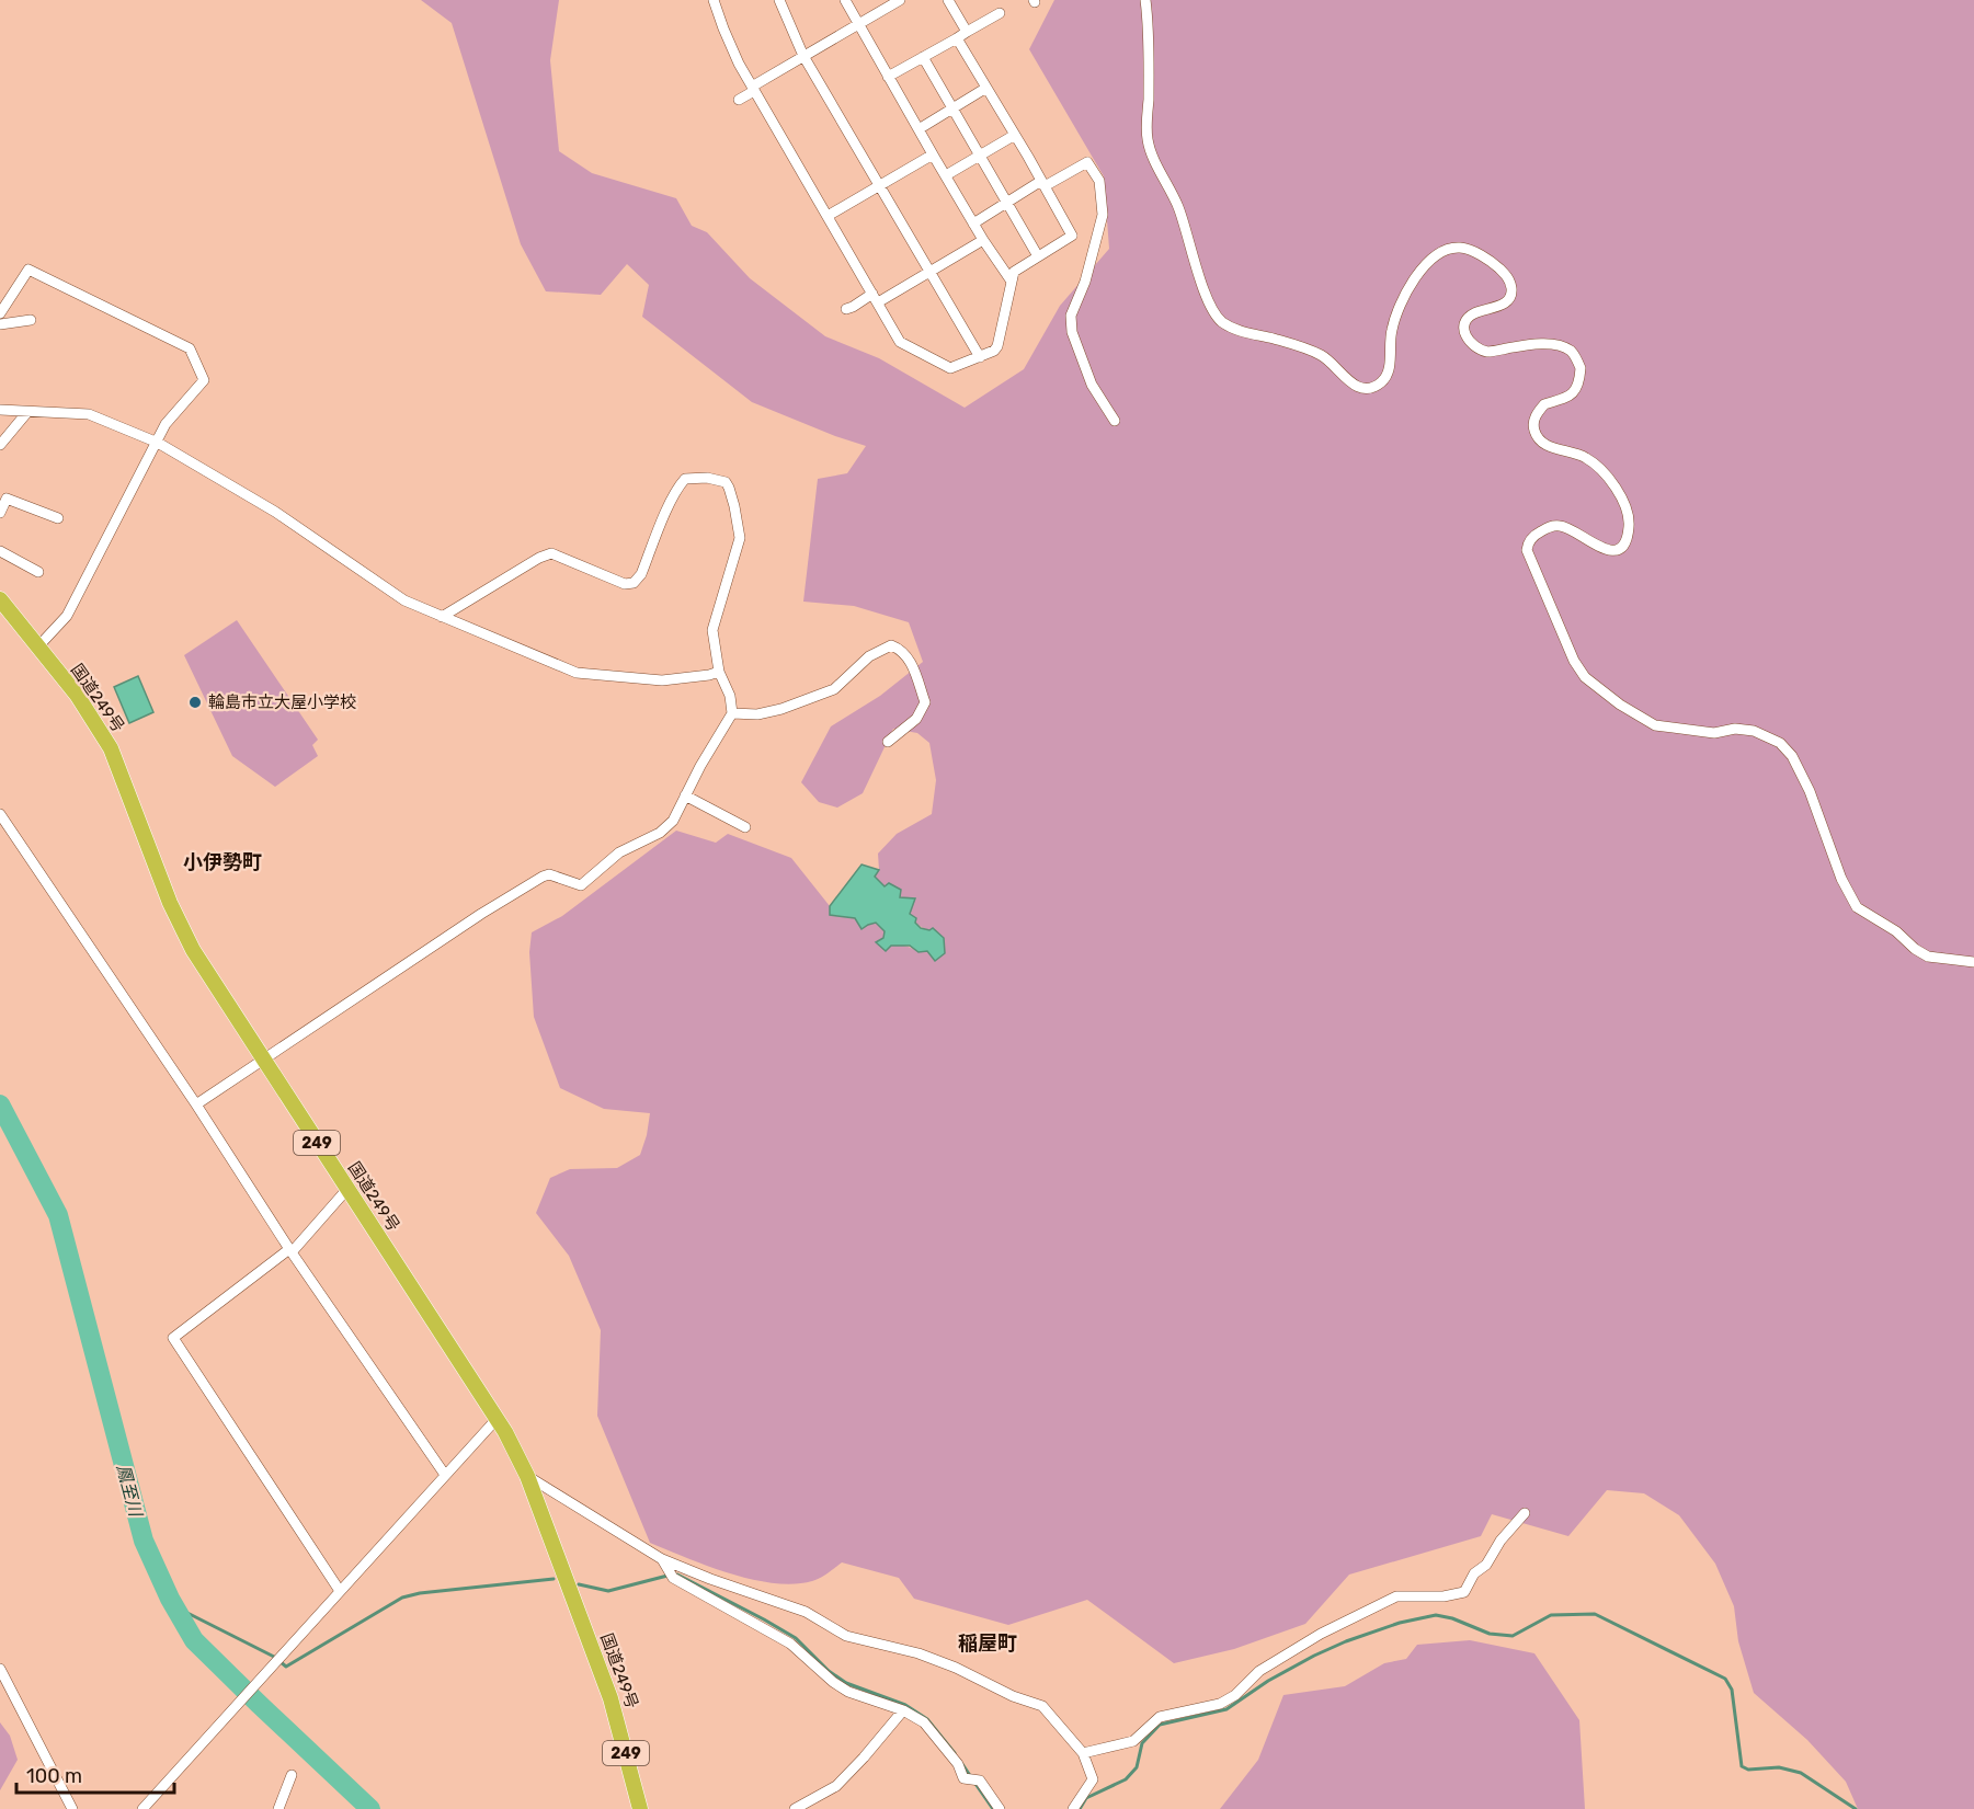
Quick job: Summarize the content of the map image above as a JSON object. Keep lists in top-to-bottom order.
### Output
{
  "streets": {
    "highway": ["国道249号", "249"]
  },
  "districts": ["小伊勢町", "稲屋町"],
  "water": ["鳳至川"],
  "places": ["輪島市立大屋小学校"],
  "scale_bar": "100 m"
}
